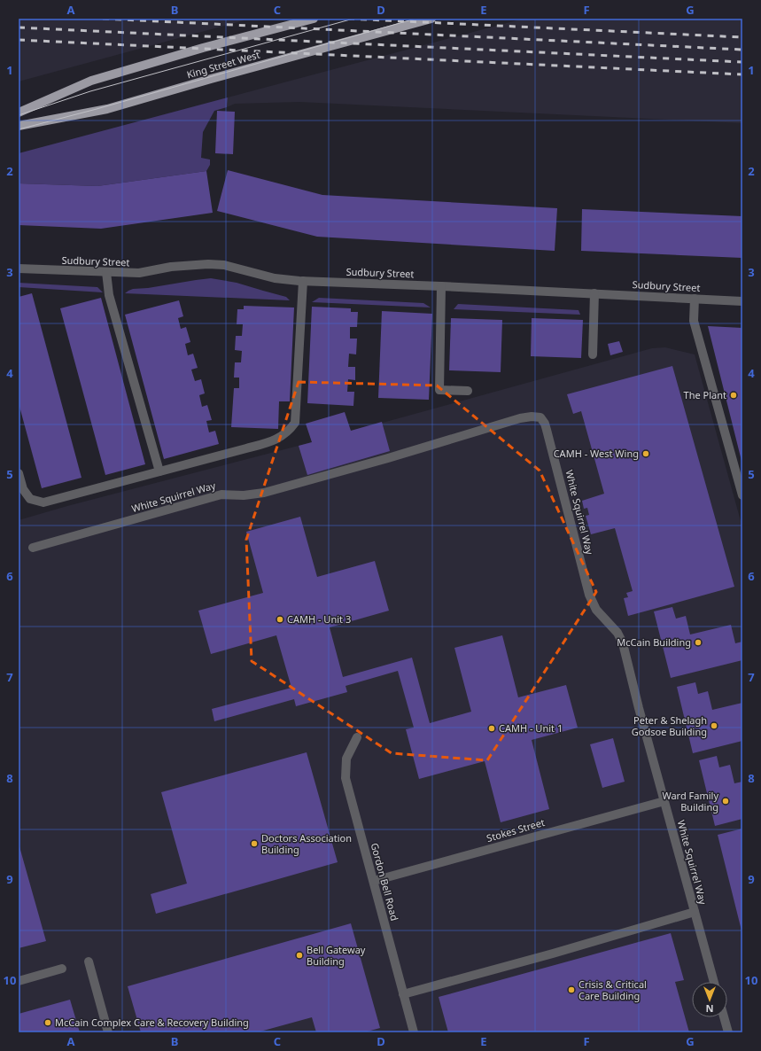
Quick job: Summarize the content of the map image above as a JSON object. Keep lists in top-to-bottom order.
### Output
{
  "streets": {
    "main road": ["King Street West"],
    "street": [
      "Sudbury Street",
      "White Squirrel Way",
      "Stokes Street",
      "Gordon Bell Road"
    ]
  },
  "crossings": [
    ["White Squirrel Way", "Stokes Street"],
    ["Stokes Street", "Gordon Bell Road"]
  ],
  "places": [
    "The Plant",
    "CAMH - West Wing",
    "CAMH - Unit 3",
    "McCain Building",
    "Peter & Shelagh Godsoe Building",
    "CAMH - Unit 1",
    "Ward Family Building",
    "Doctors Association Building",
    "Bell Gateway Building",
    "Crisis & Critical Care Building",
    "McCain Complex Care & Recovery Building"
  ],
  "north": "bottom",
  "grid": {
    "columns": [
      "A",
      "B",
      "C",
      "D",
      "E",
      "F",
      "G"
    ],
    "rows": [
      "1",
      "2",
      "3",
      "4",
      "5",
      "6",
      "7",
      "8",
      "9",
      "10"
    ]
  }
}
